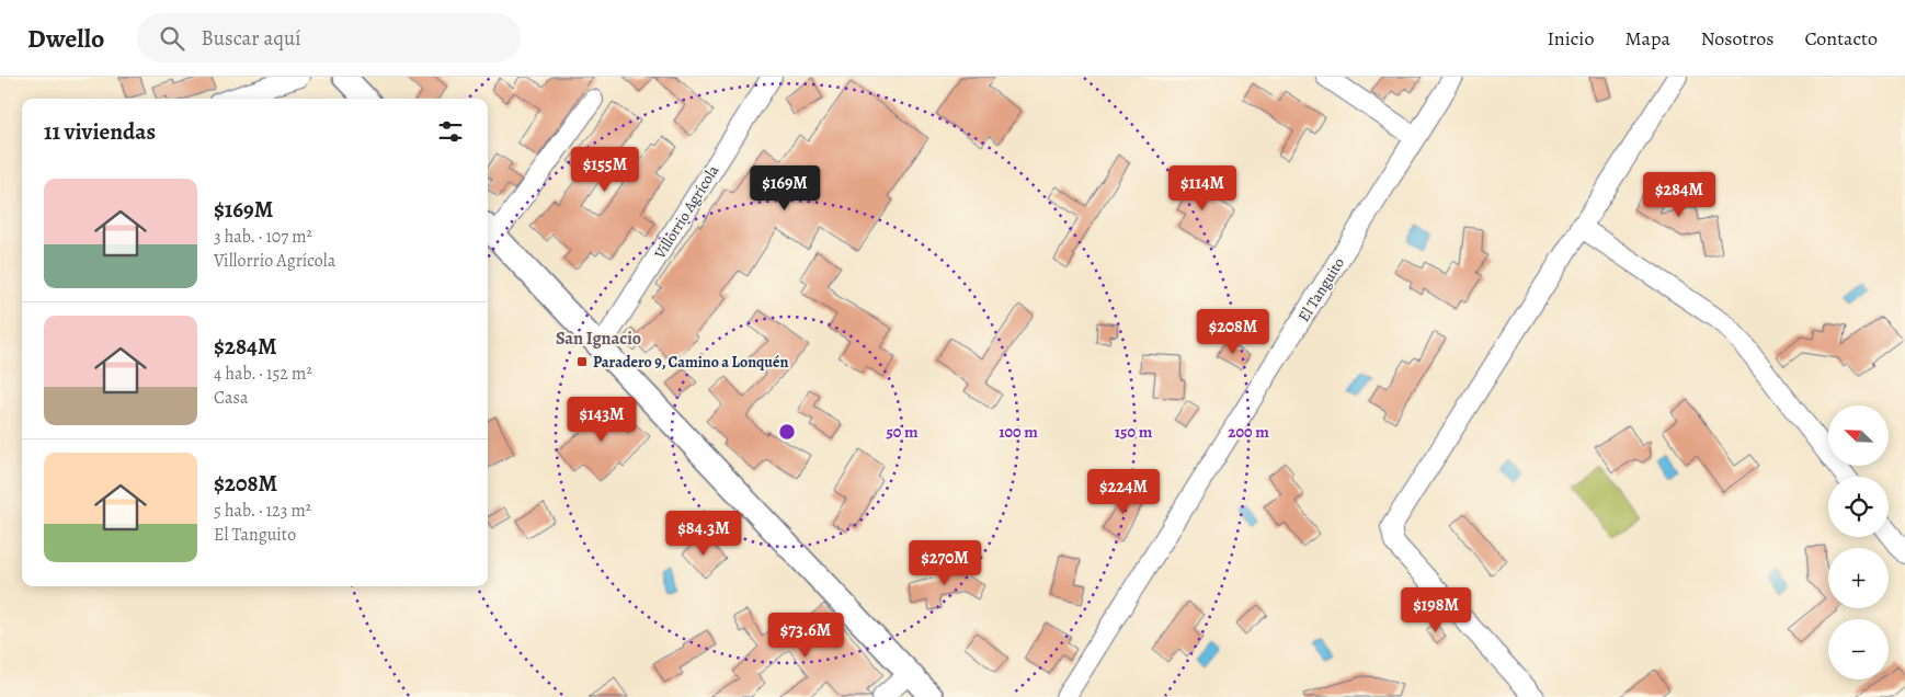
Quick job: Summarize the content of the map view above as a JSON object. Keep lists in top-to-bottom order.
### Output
{
  "streets": {
    "street": ["Villorrio Agrícola", "El Tanguito"]
  },
  "districts": ["San Ignacio"],
  "places": {
    "transit": ["Paradero 9, Camino a Lonquén"]
  },
  "north": "top left",
  "page": {
    "header": "Dwello",
    "search": "Buscar aquí",
    "nav": [
      "Inicio",
      "Mapa",
      "Nosotros",
      "Contacto"
    ],
    "heading": "11 viviendas",
    "price": [
      "$155M",
      "$169M",
      "$114M",
      "$284M",
      "$208M",
      "$143M",
      "$224M",
      "$84.3M",
      "$270M",
      "$198M",
      "$73.6M"
    ],
    "list": [
      {
        "name": "$169M",
        "note": "3 hab. · 107 m² · Villorrio Agrícola"
      },
      {
        "name": "$284M",
        "note": "4 hab. · 152 m² · Casa"
      },
      {
        "name": "$208M",
        "note": "5 hab. · 123 m² · El Tanguito"
      }
    ],
    "map_buttons": ["+", "−"]
  },
  "rings": [
    "50 m",
    "100 m",
    "150 m",
    "200 m"
  ]
}
